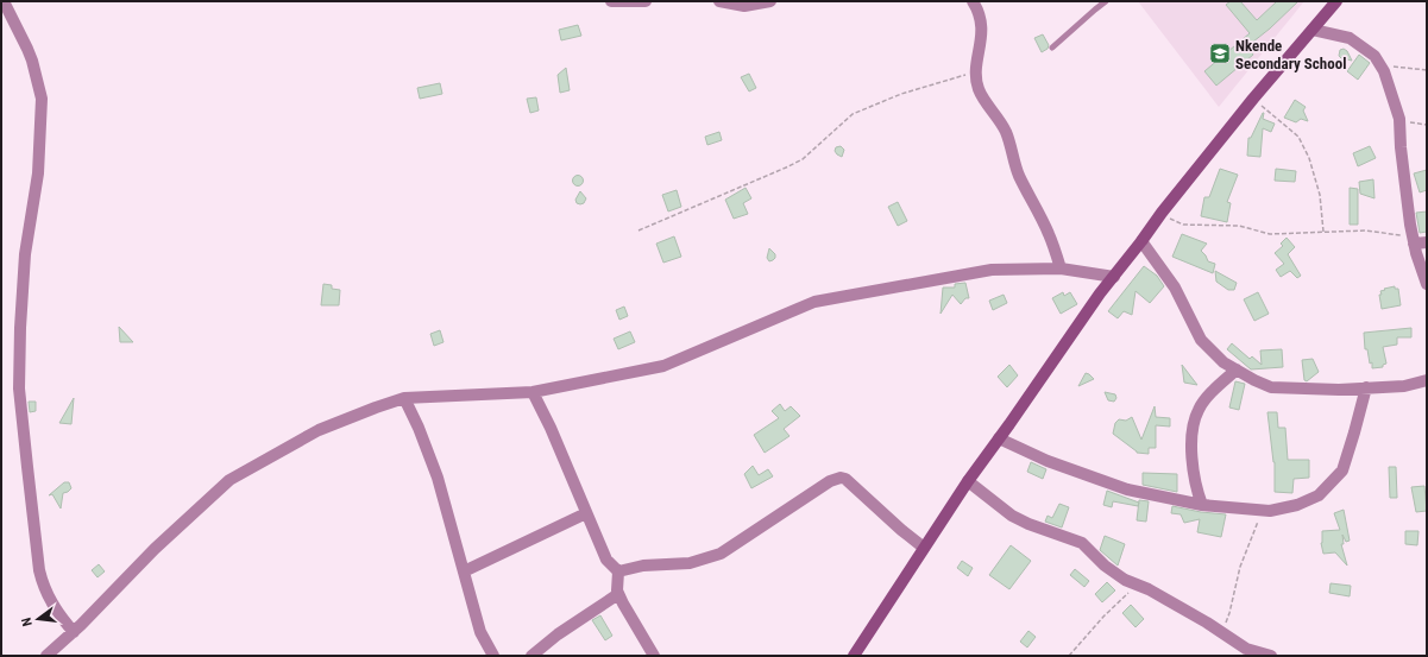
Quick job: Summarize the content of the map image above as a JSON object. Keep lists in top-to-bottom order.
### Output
{
  "places": {
    "school or university": ["Nkende Secondary School"]
  },
  "north": "left"
}
